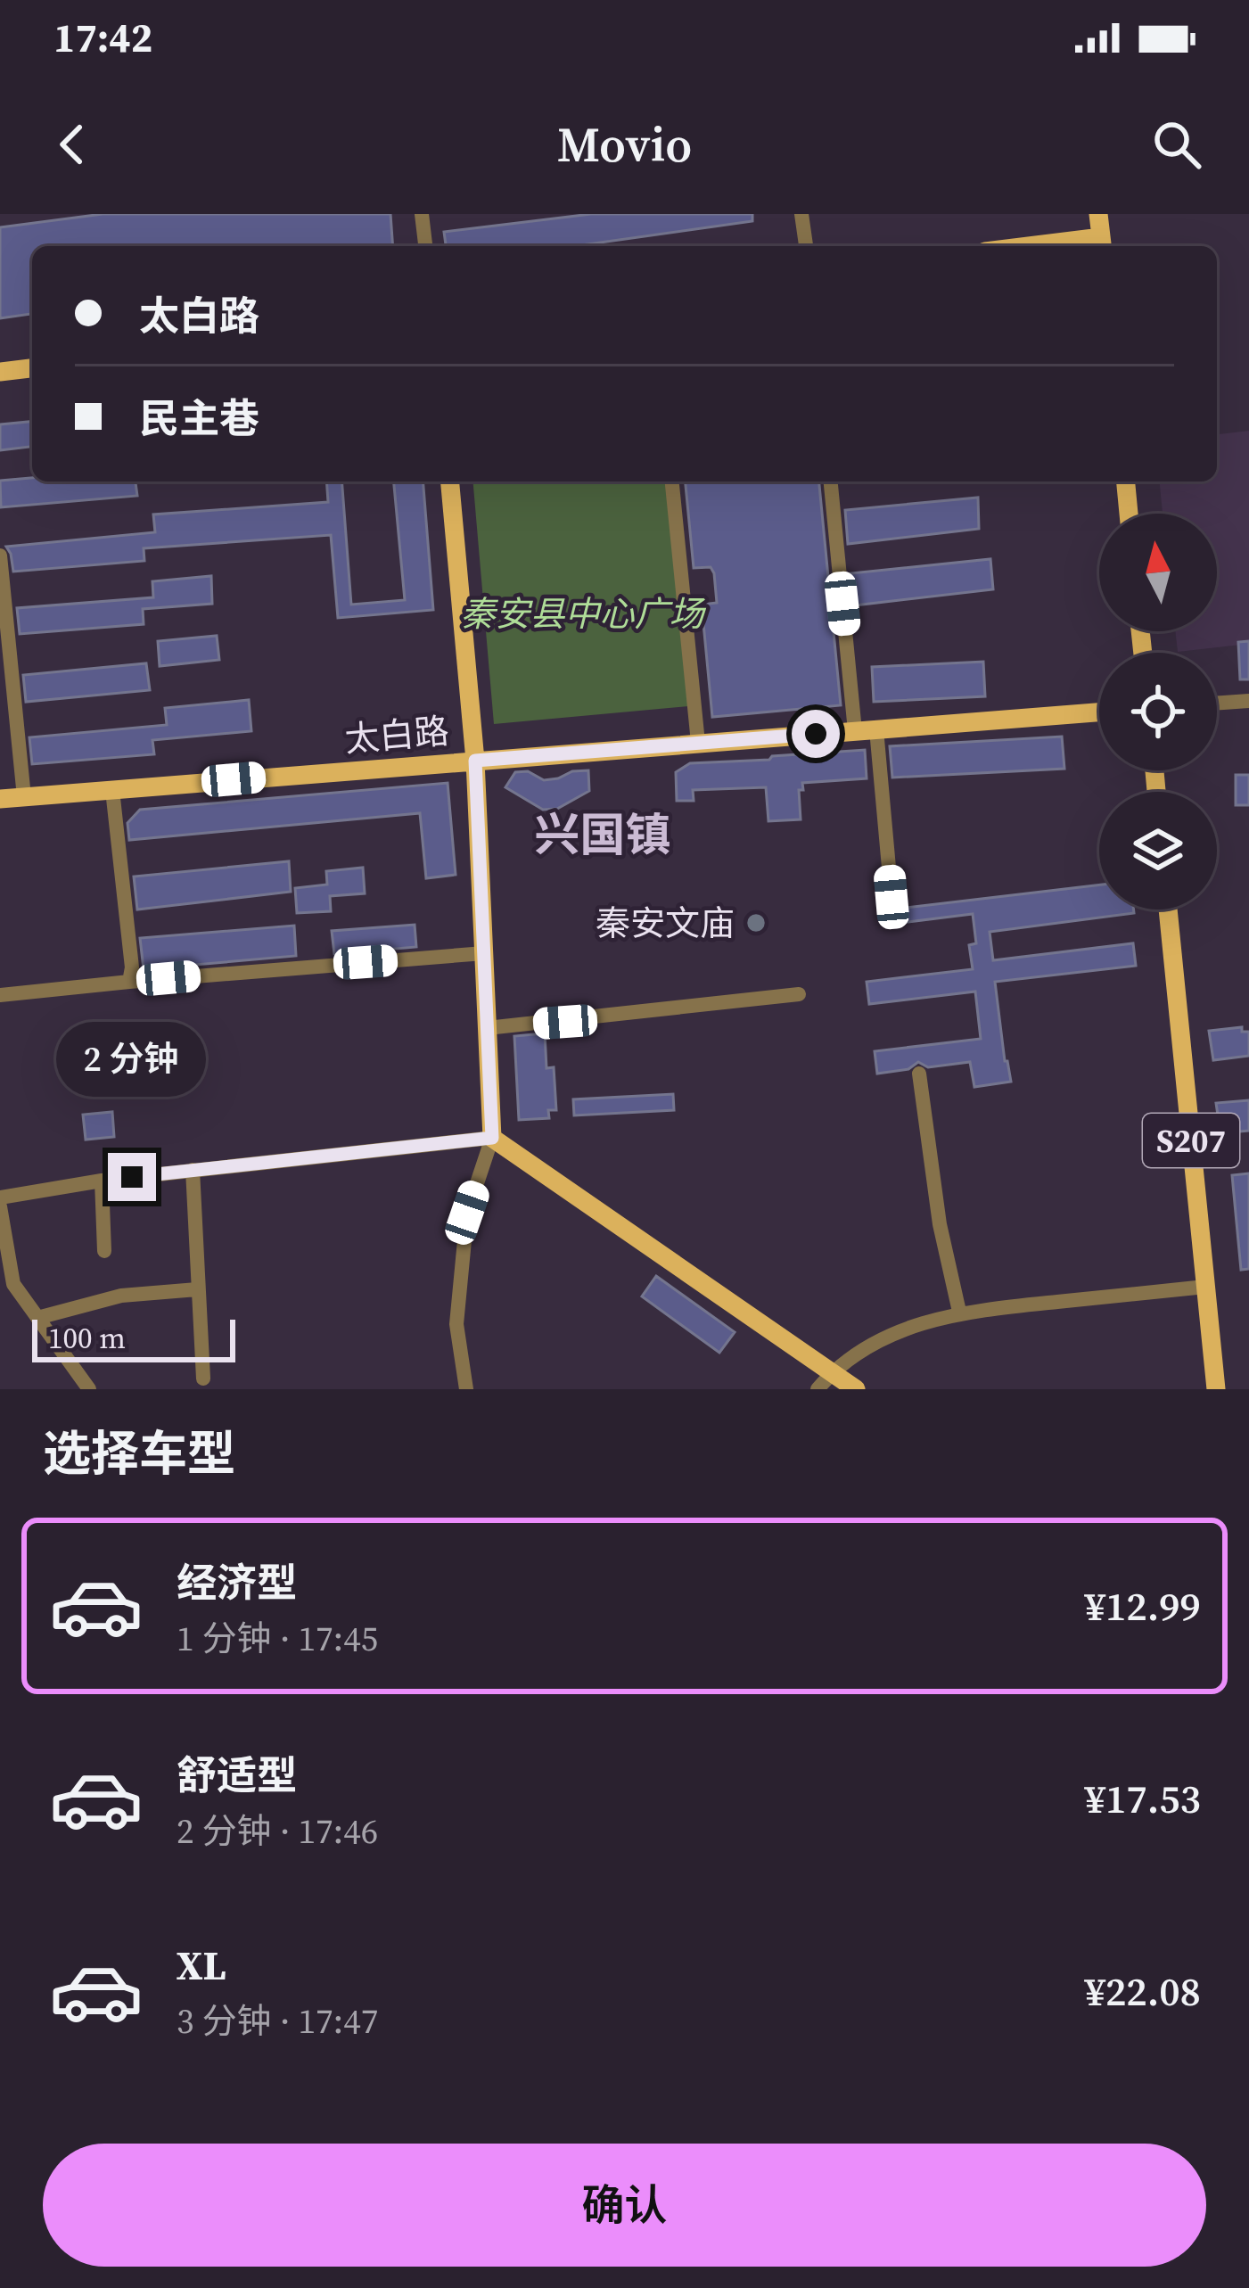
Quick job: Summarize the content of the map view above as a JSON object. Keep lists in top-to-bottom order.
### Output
{
  "streets": {
    "main road": ["太白路", "S207"]
  },
  "districts": ["兴国镇"],
  "parks": ["秦安县中心广场"],
  "places": ["秦安文庙"],
  "scale_bar": "100 m",
  "north": "top",
  "page": {
    "status": "17:42",
    "header": "Movio",
    "banner": ["太白路", "民主巷"],
    "bubble": "2 分钟",
    "scale": "100 m",
    "heading": "选择车型",
    "list": [
      {
        "name": "经济型",
        "note": "1 分钟 · 17:45",
        "value": "¥12.99"
      },
      {
        "name": "舒适型",
        "note": "2 分钟 · 17:46",
        "value": "¥17.53"
      },
      {
        "name": "XL",
        "note": "3 分钟 · 17:47",
        "value": "¥22.08"
      }
    ],
    "buttons": "确认"
  }
}
